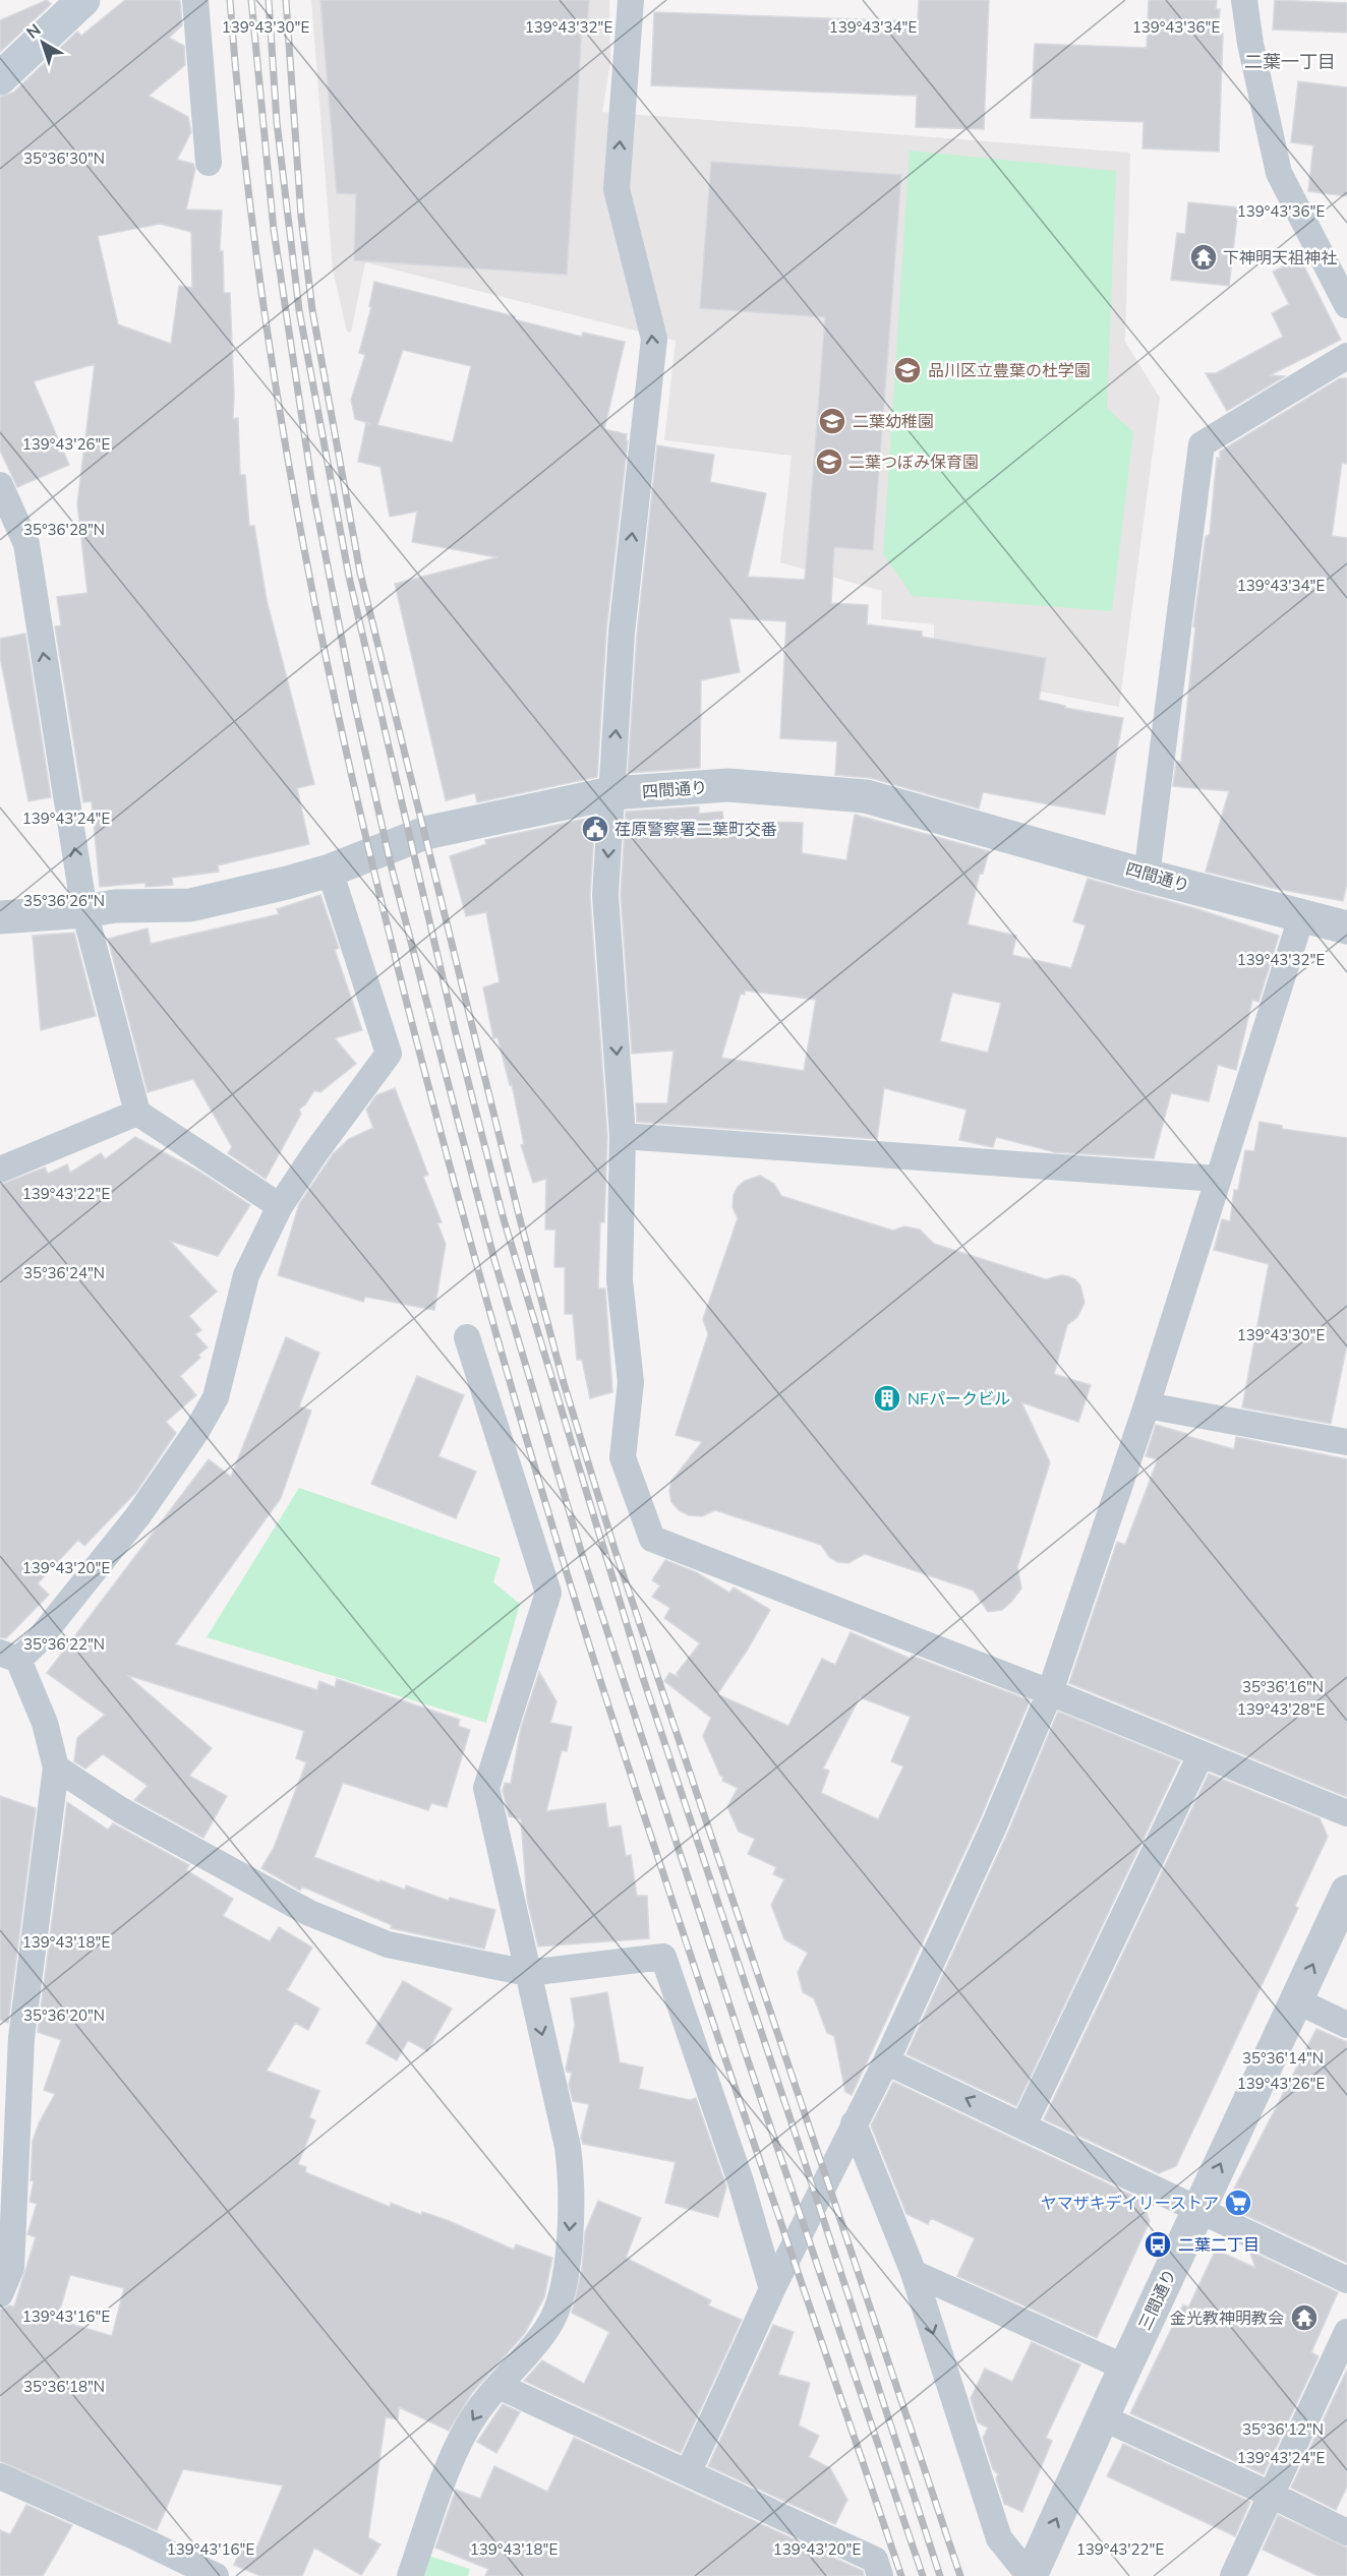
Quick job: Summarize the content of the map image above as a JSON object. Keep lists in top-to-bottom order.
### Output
{
  "streets": {
    "street": ["四間通り", "三間通り"]
  },
  "districts": ["二葉一丁目"],
  "places": {
    "temple": ["下神明天祖神社", "金光教神明教会"],
    "school or university": ["品川区立豊葉の杜学園", "二葉幼稚園", "二葉つぼみ保育園"],
    "public building": ["荏原警察署二葉町交番"],
    "building": ["NFパークビル"],
    "supermarket": ["ヤマザキデイリーストア"],
    "bus stop": ["二葉二丁目"]
  },
  "north": "top left",
  "coordinates": [
    "139°43'32\"E",
    "139°43'30\"E",
    "139°43'34\"E",
    "139°43'36\"E",
    "35°36'30\"N",
    "139°43'26\"E",
    "35°36'28\"N",
    "139°43'24\"E",
    "35°36'26\"N",
    "139°43'22\"E",
    "35°36'24\"N",
    "139°43'20\"E",
    "35°36'22\"N",
    "35°36'16\"N",
    "139°43'28\"E",
    "139°43'18\"E",
    "35°36'20\"N",
    "35°36'14\"N",
    "139°43'16\"E",
    "35°36'18\"N",
    "35°36'12\"N"
  ]
}
